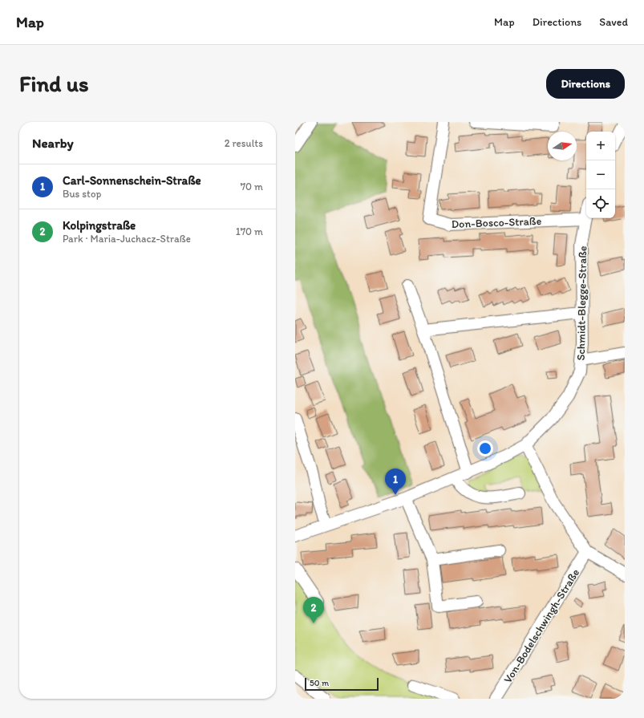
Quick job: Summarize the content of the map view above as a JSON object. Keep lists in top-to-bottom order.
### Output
{
  "streets": {
    "street": ["Don-Bosco-Straße", "Schmidt-Blegge-Straße", "Von-Bodelschwingh-Straße"]
  },
  "crossings": [
    ["Don-Bosco-Straße", "Schmidt-Blegge-Straße"]
  ],
  "scale_bar": "50 m",
  "north": "right",
  "page": {
    "header": "Map",
    "nav": ["Map", "Directions", "Saved"],
    "buttons": "Directions",
    "title": "Find us",
    "heading": ["Nearby", "2 results"],
    "map_buttons": ["+", "−"],
    "list": [
      {
        "mark": "1",
        "name": "Carl-Sonnenschein-Straße",
        "note": "Bus stop",
        "value": "70 m"
      },
      {
        "mark": "2",
        "name": "Kolpingstraße",
        "note": "Park · Maria-Juchacz-Straße",
        "value": "170 m"
      }
    ],
    "pins": ["1", "2"],
    "scale": "50 m"
  }
}
